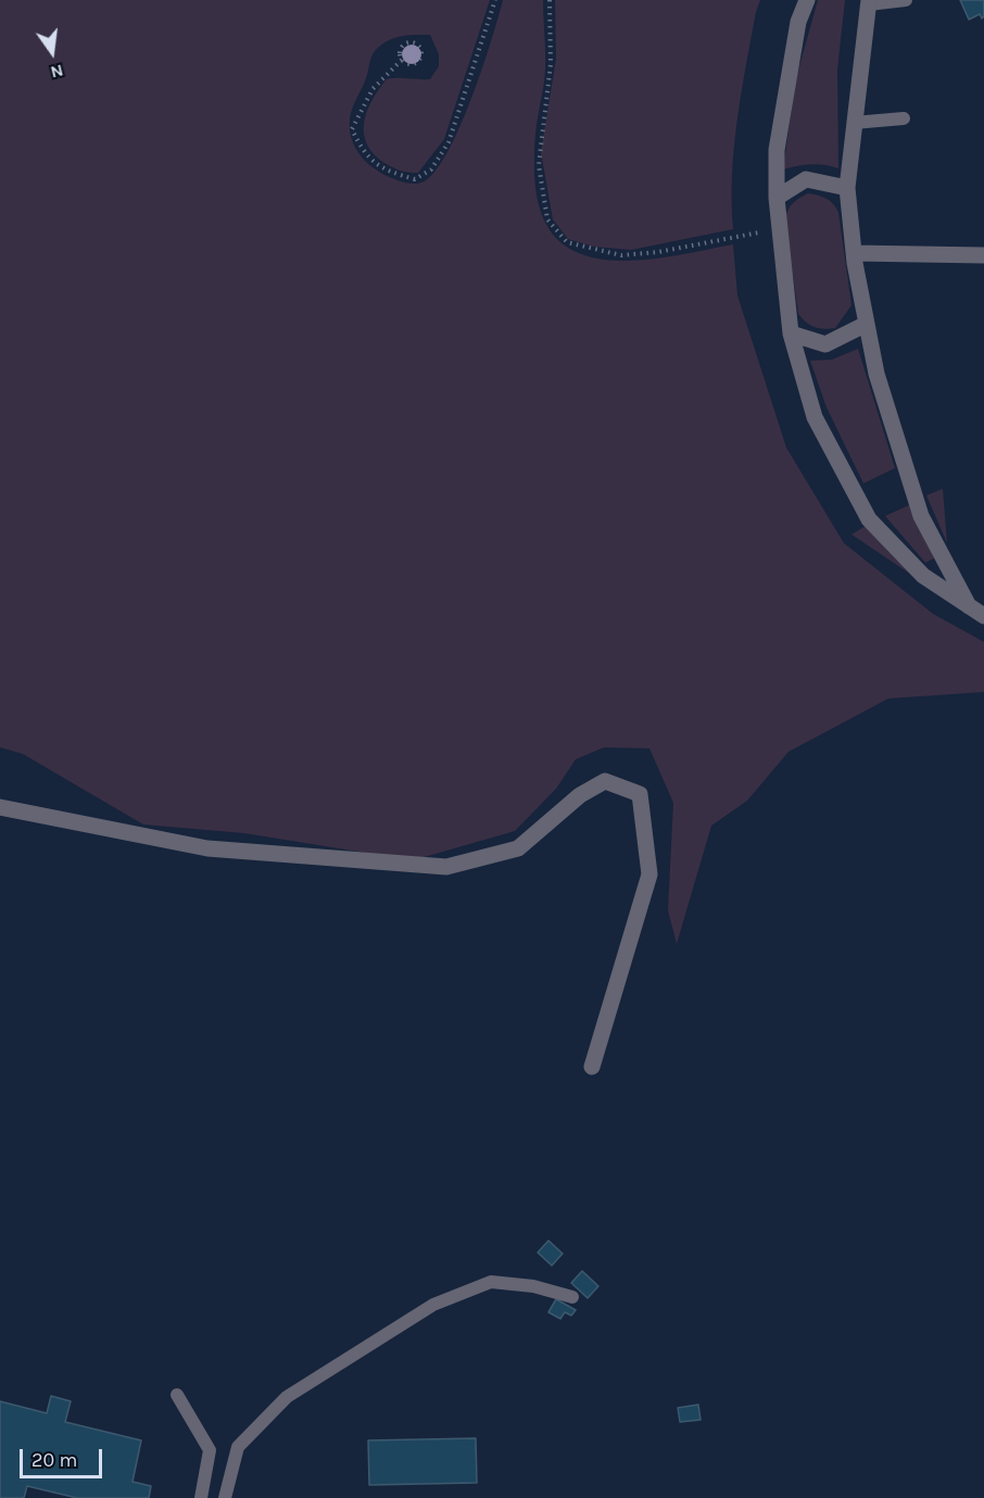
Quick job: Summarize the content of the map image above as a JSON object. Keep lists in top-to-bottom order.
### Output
{
  "scale_bar": "20 m",
  "north": "bottom"
}
